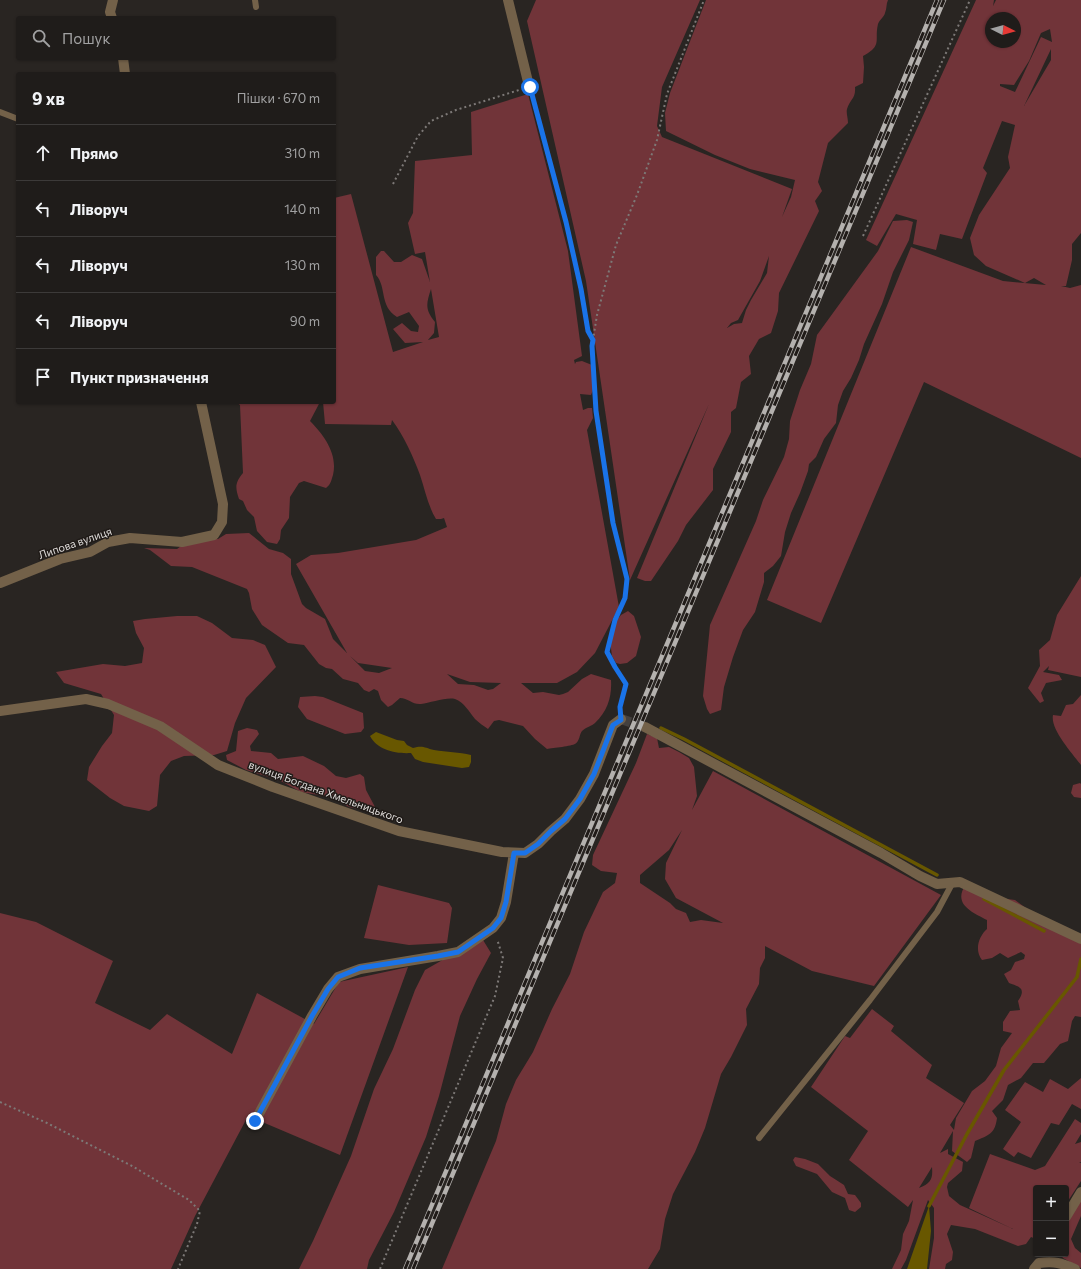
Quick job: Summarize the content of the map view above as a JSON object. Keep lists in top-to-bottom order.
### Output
{
  "streets": {
    "street": ["Липова вулиця", "вулиця Богдана Хмельницького"]
  },
  "north": "right",
  "page": {
    "search": "Пошук",
    "heading": ["9 хв", "Пішки · 670 m"],
    "list": [
      ["Прямо", "310 m"],
      ["Ліворуч", "140 m"],
      ["Ліворуч", "130 m"],
      ["Ліворуч", "90 m"],
      "Пункт призначення"
    ],
    "map_buttons": ["+", "−"]
  }
}
